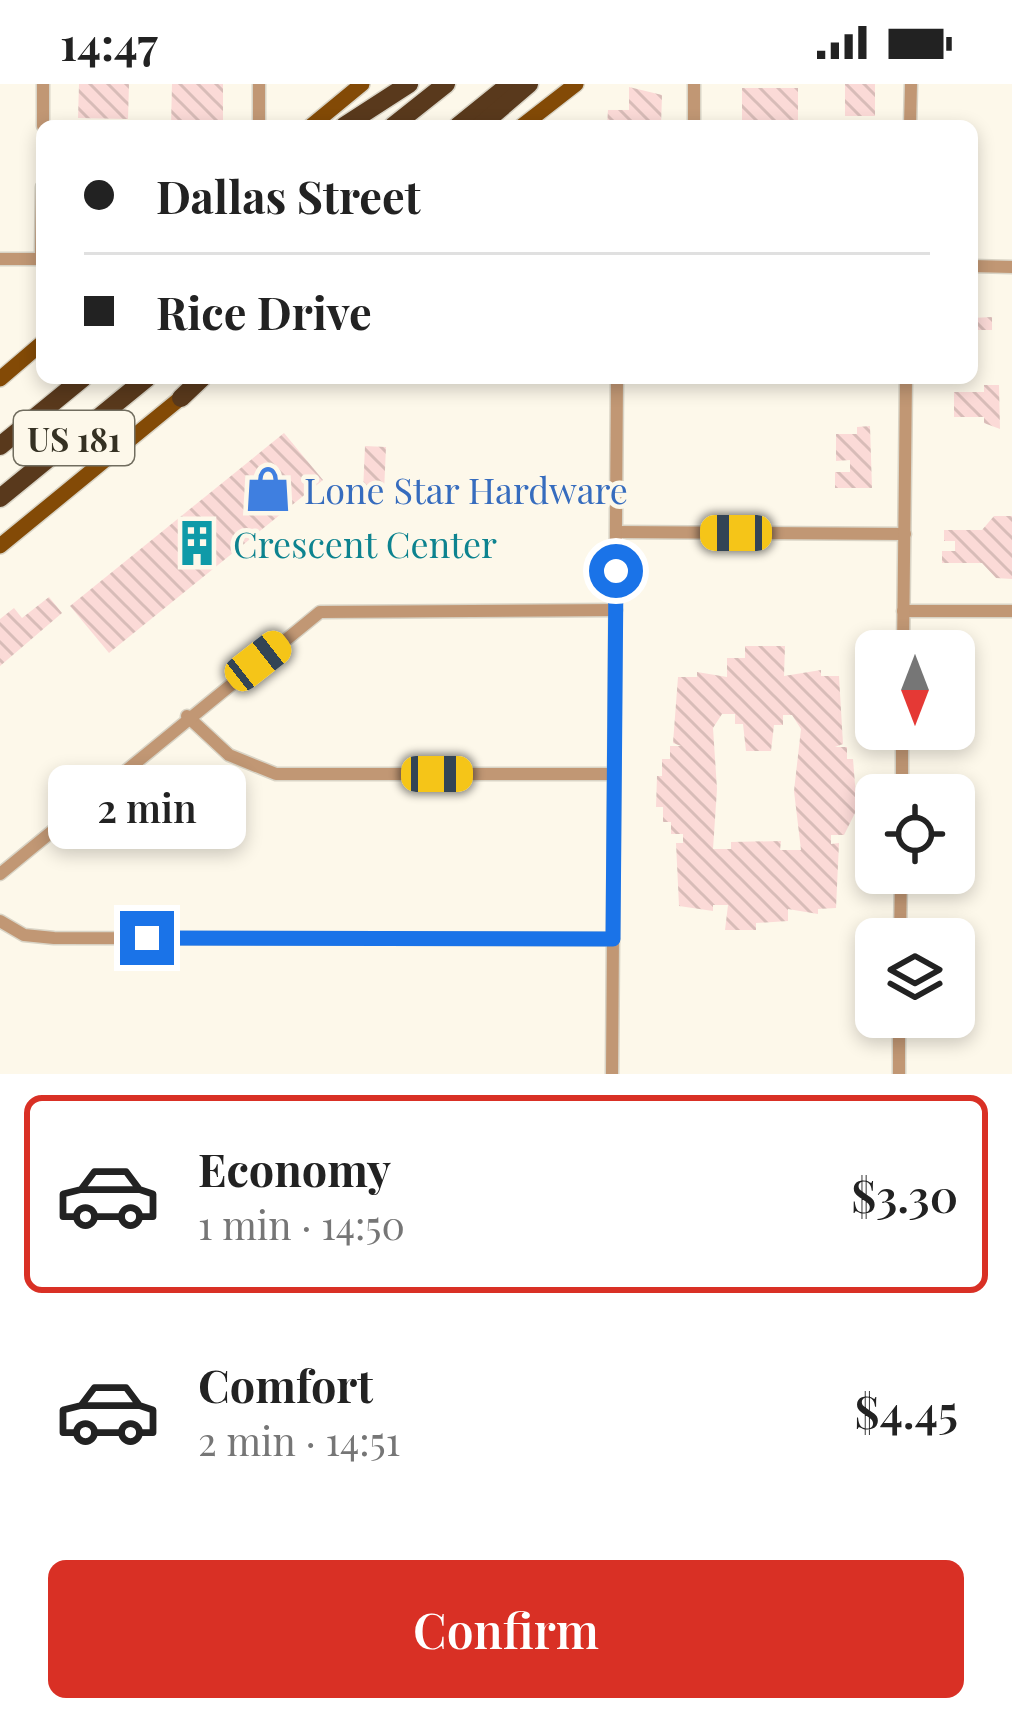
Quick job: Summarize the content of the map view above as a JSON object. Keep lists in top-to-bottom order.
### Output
{
  "streets": {
    "highway": ["US 181"]
  },
  "places": {
    "shop": ["Lone Star Hardware"],
    "building": ["Crescent Center"]
  },
  "north": "bottom",
  "page": {
    "status": "14:47",
    "banner": ["Dallas Street", "Rice Drive"],
    "bubble": "2 min",
    "list": [
      {
        "name": "Economy",
        "note": "1 min · 14:50",
        "value": "$3.30"
      },
      {
        "name": "Comfort",
        "note": "2 min · 14:51",
        "value": "$4.45"
      }
    ],
    "buttons": "Confirm"
  }
}
